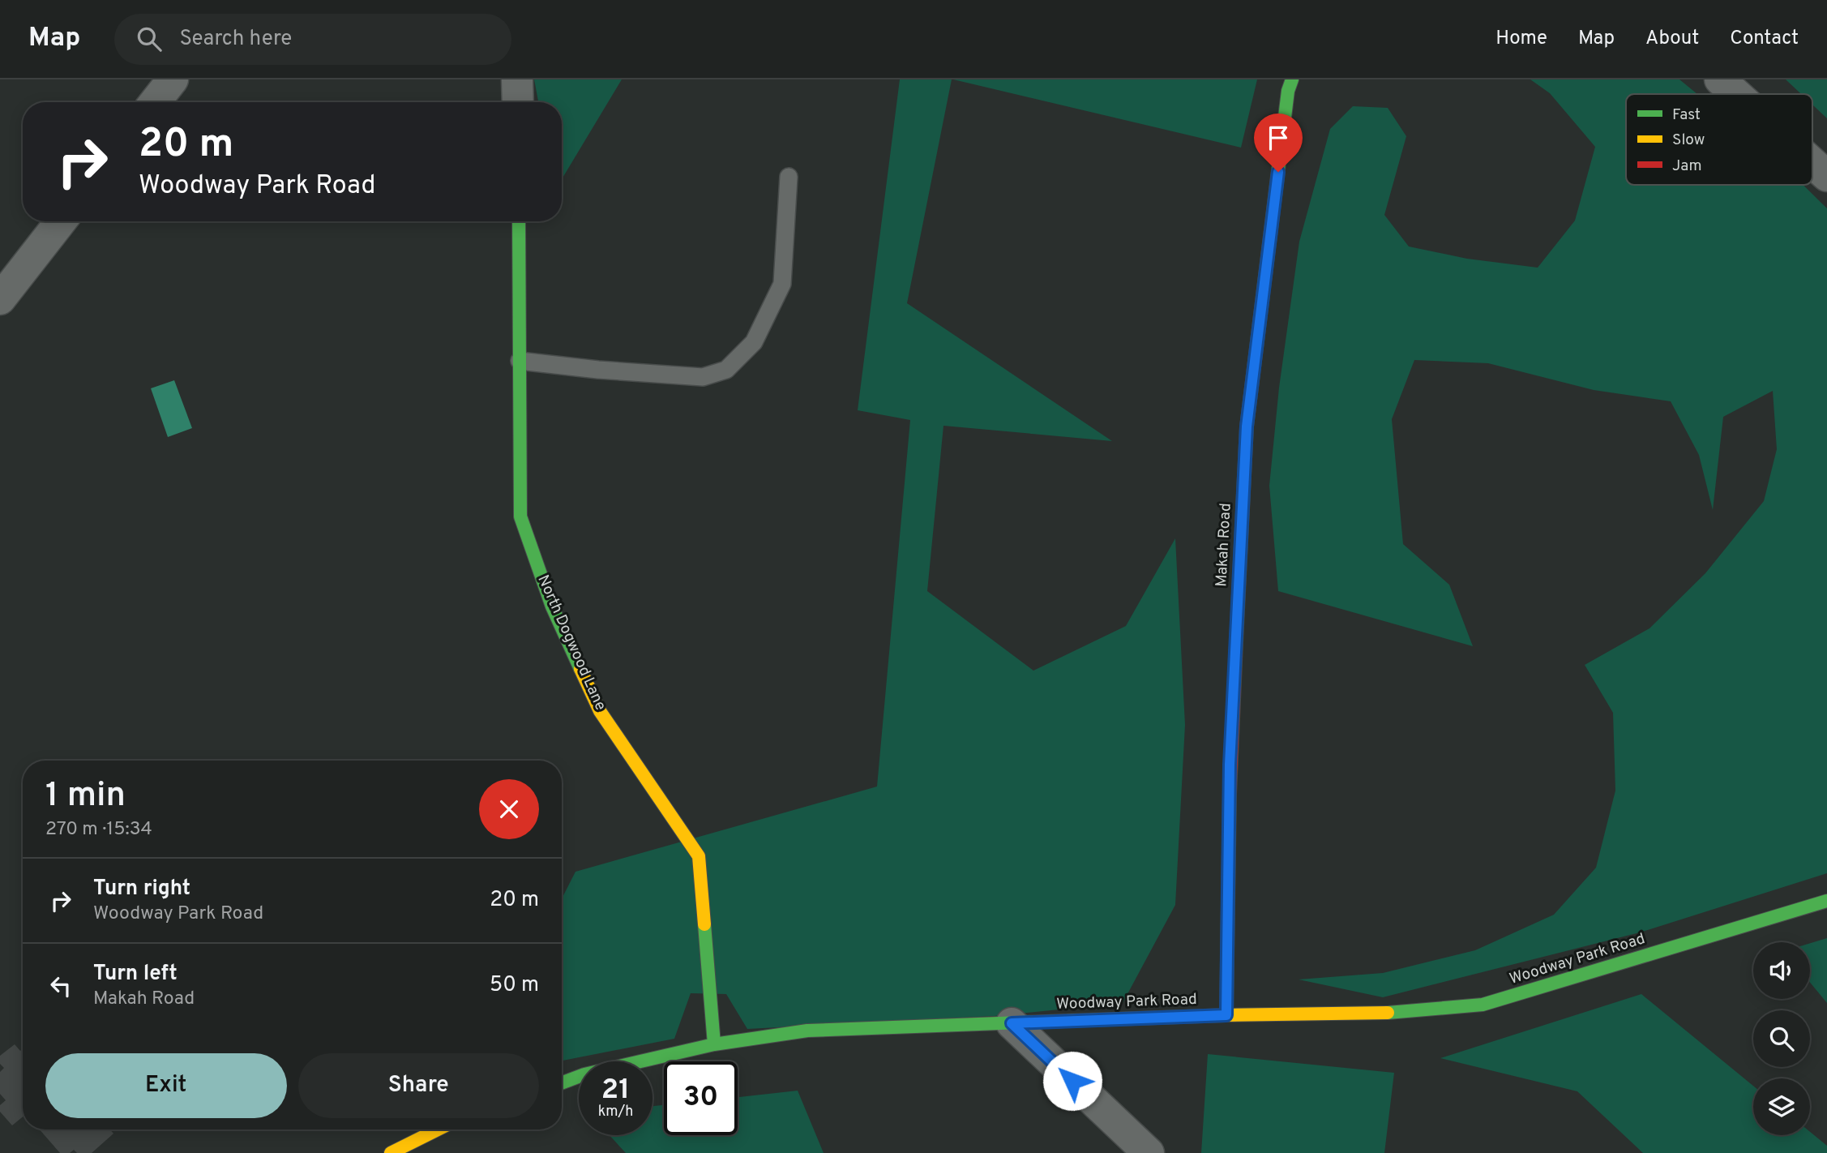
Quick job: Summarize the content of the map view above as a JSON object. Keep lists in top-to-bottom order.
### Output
{
  "streets": {
    "street": ["Makah Road", "North Dogwood Lane", "Woodway Park Road"]
  },
  "crossings": [
    ["Makah Road", "Woodway Park Road"],
    ["North Dogwood Lane", "Woodway Park Road"]
  ],
  "legend": ["Fast", "Slow", "Jam"],
  "page": {
    "header": "Map",
    "search": "Search here",
    "nav": [
      "Home",
      "Map",
      "About",
      "Contact"
    ],
    "turn": ["20 m", "Woodway Park Road"],
    "heading": ["1 min", "270 m · 15:34"],
    "list": [
      {
        "name": "Turn right",
        "note": "Woodway Park Road",
        "value": "20 m"
      },
      {
        "name": "Turn left",
        "note": "Makah Road",
        "value": "50 m"
      }
    ],
    "buttons": ["Exit", "Share"],
    "speed": "21 km/h",
    "limit": "30"
  }
}
